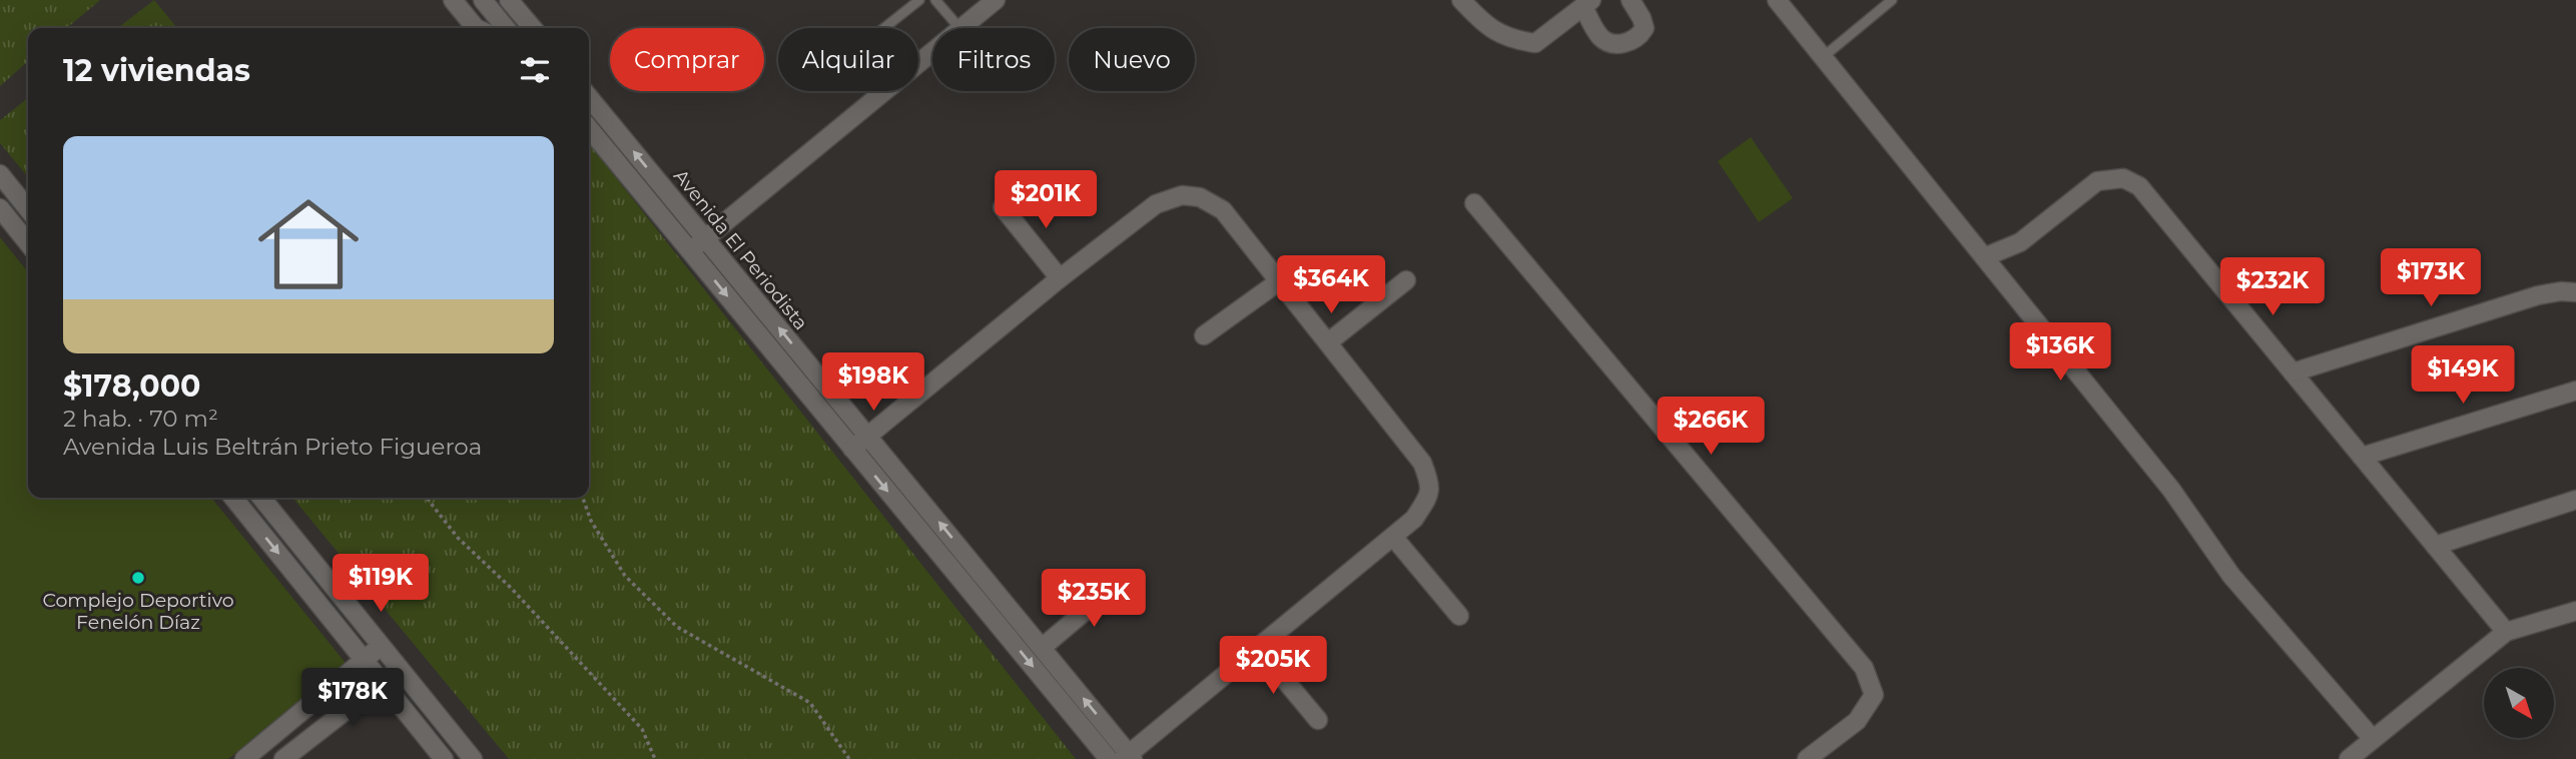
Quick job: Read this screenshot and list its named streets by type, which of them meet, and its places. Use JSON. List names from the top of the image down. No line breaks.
{"streets":{"street":["Avenida El Periodista"]},"places":["Complejo Deportivo Fenelón Díaz"],"north":"bottom right","page":{"chip":["Comprar","Alquilar","Filtros","Nuevo"],"heading":"12 viviendas","list":[{"name":"$178,000","note":"2 hab. · 70 m² · Avenida Luis Beltrán Prieto Figueroa"}],"price":["$201K","$173K","$364K","$232K","$136K","$149K","$198K","$266K","$119K","$235K","$205K","$178K"]}}
